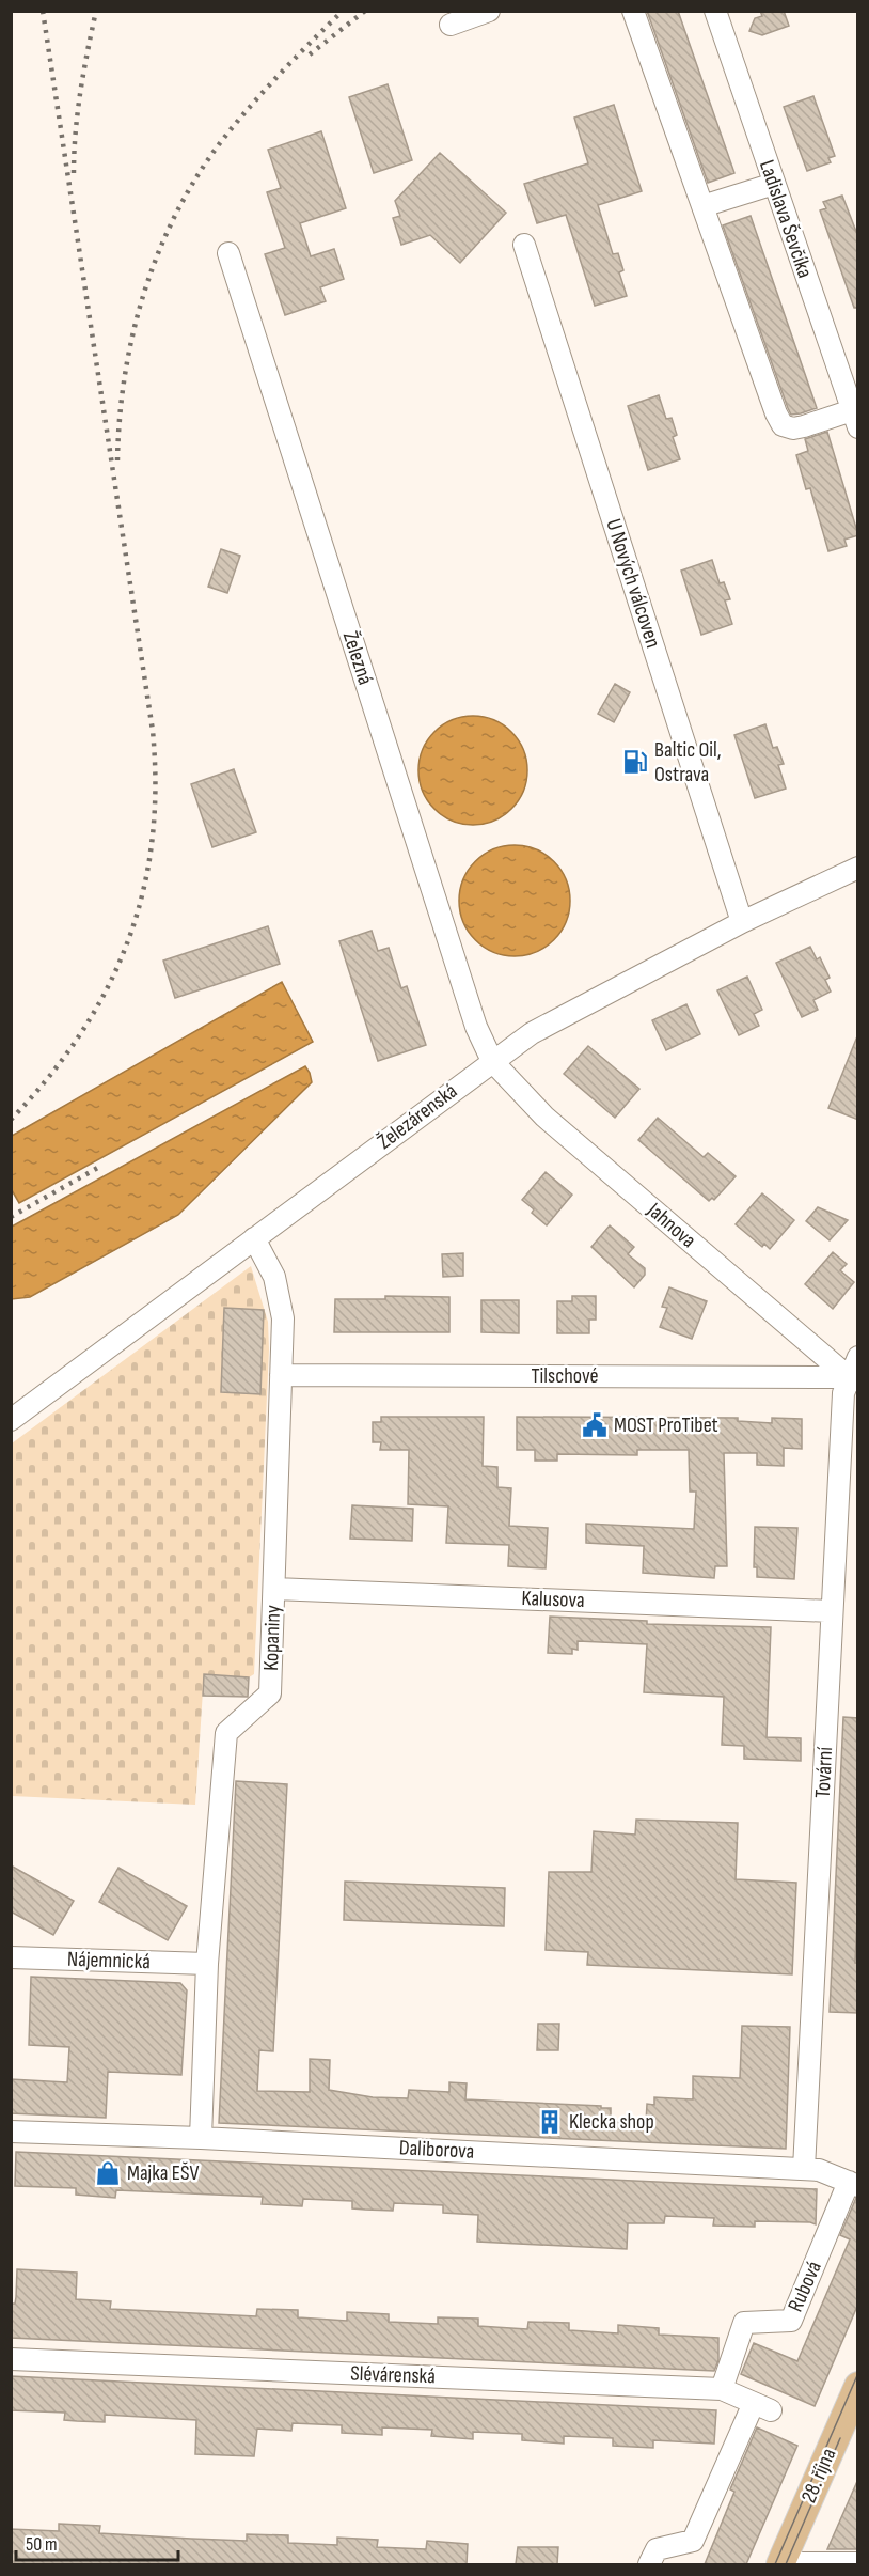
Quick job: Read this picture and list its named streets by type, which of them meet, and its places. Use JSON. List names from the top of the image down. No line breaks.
{"streets":{"main road":["28. října"],"street":["Ladislava Ševčíka","U Nových válcoven","Železná","Železárenská","Jahnova","Tilschové","Kalusova","Kopaniny","Tovární","Nájemnická","Daliborova","Rubová","Slévárenská"]},"crossings":[["U Nových válcoven","Železárenská"],["Železná","Železárenská"],["Železná","Jahnova"],["Železárenská","Jahnova"],["Železárenská","Kopaniny"],["Jahnova","Tilschové"],["Jahnova","Tovární"],["Tilschové","Kopaniny"],["Tilschové","Tovární"],["Kalusova","Kopaniny"],["Kalusova","Tovární"],["Kopaniny","Nájemnická"],["Kopaniny","Daliborova"],["Tovární","Daliborova"],["Daliborova","Rubová"],["Rubová","Slévárenská"]],"places":{"fuel station":["Baltic Oil, Ostrava"],"public building":["MOST ProTibet"],"building":["Klecka shop"],"shop":["Majka EŠV"]},"scale_bar":"50 m"}
